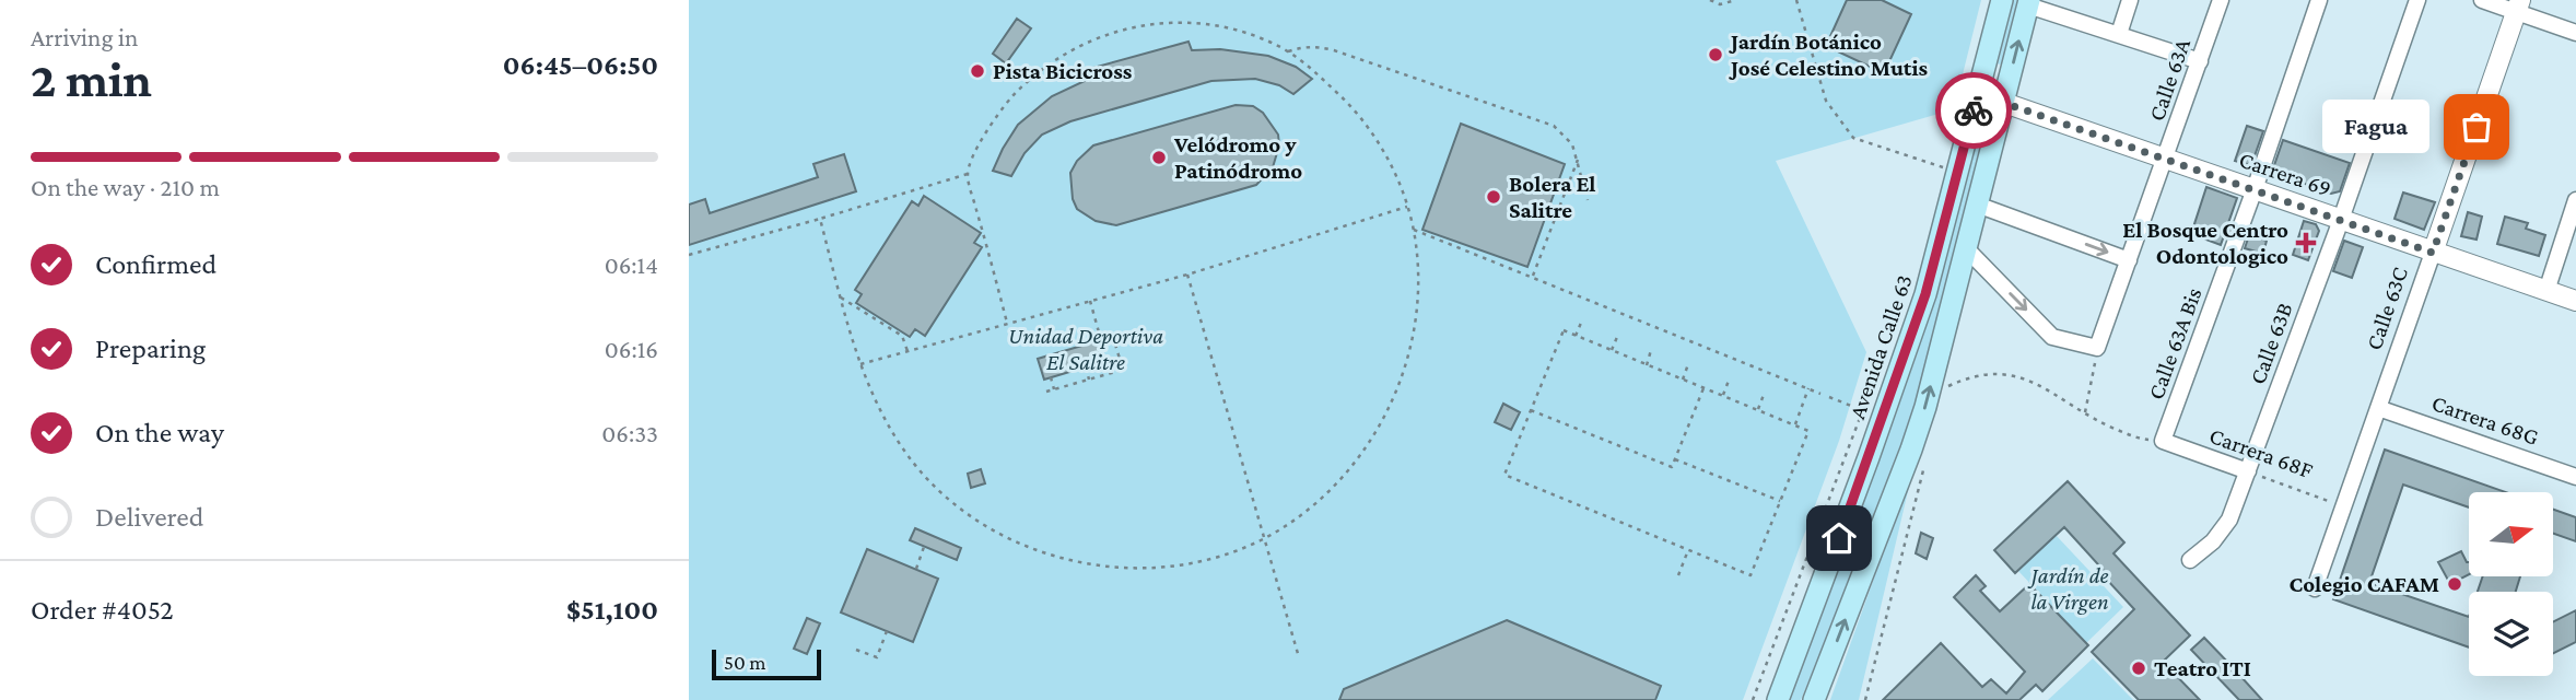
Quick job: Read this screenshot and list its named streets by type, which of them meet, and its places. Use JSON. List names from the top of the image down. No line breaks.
{"streets":{"main road":["Avenida Calle 63"],"street":["Calle 63A","Carrera 69","Calle 63C","Calle 63A Bis","Calle 63B","Carrera 68G","Carrera 68F"]},"crossings":[["Calle 63A","Carrera 69"],["Carrera 69","Calle 63C"],["Carrera 69","Calle 63A Bis"],["Carrera 69","Calle 63B"],["Carrera 69","Avenida Calle 63"],["Calle 63C","Carrera 68G"],["Calle 63C","Carrera 68F"],["Calle 63A Bis","Carrera 68F"],["Calle 63B","Carrera 68F"]],"parks":["Unidad Deportiva El Salitre","Jardín de la Virgen"],"places":{"other":["Jardín Botánico José Celestino Mutis","Pista Bicicross","Fagua","Velódromo y Patinódromo","Bolera El Salitre","Colegio CAFAM","Teatro ITI"],"health":["El Bosque Centro Odontologico"]},"scale_bar":"50 m","north":"right","page":{"heading":["2 min","Arriving in","06:45–06:50"],"panel":["Order #4052","$51,100"],"bubble":"Fagua","bar":"On the way · 210 m","list":[["Confirmed","06:14"],["Preparing","06:16"],["On the way","06:33"],"Delivered"],"scale":"50 m"}}
